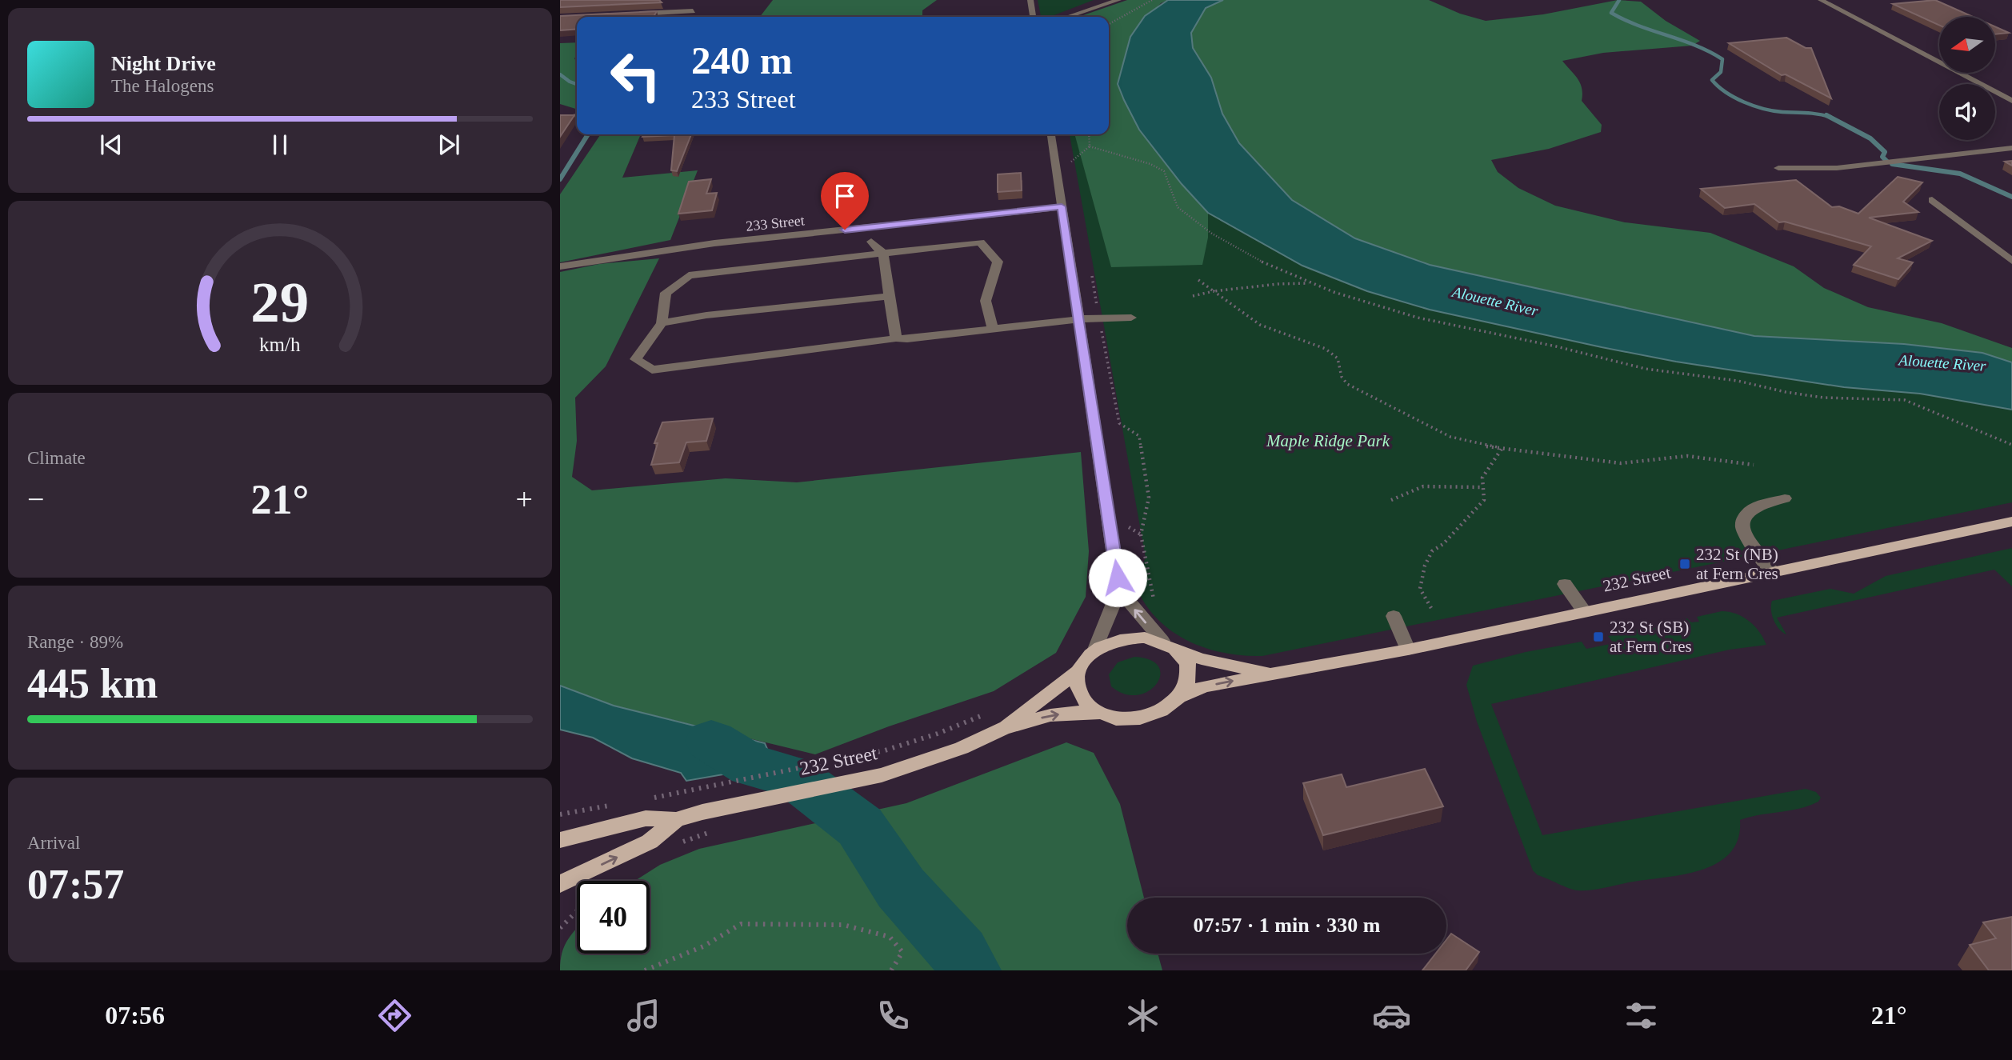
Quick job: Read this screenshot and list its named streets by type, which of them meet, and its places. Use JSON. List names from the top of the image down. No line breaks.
{"streets":{"main road":["232 Street"],"street":["233 Street"]},"water":["Alouette River"],"parks":["Maple Ridge Park"],"places":{"transit":["232 St (NB) at Fern Cres","232 St (SB) at Fern Cres"]},"north":"left","page":{"turn":["240 m","233 Street"],"song":["Night Drive","The Halogens"],"tile":["Climate",["Range · 89%","445 km"],["Arrival","07:57"]],"heat":["−","21°","+"],"limit":"40","trip":"07:57 · 1 min · 330 m","tabs":["07:56","21°"],"gauge":["29","km/h"]}}
